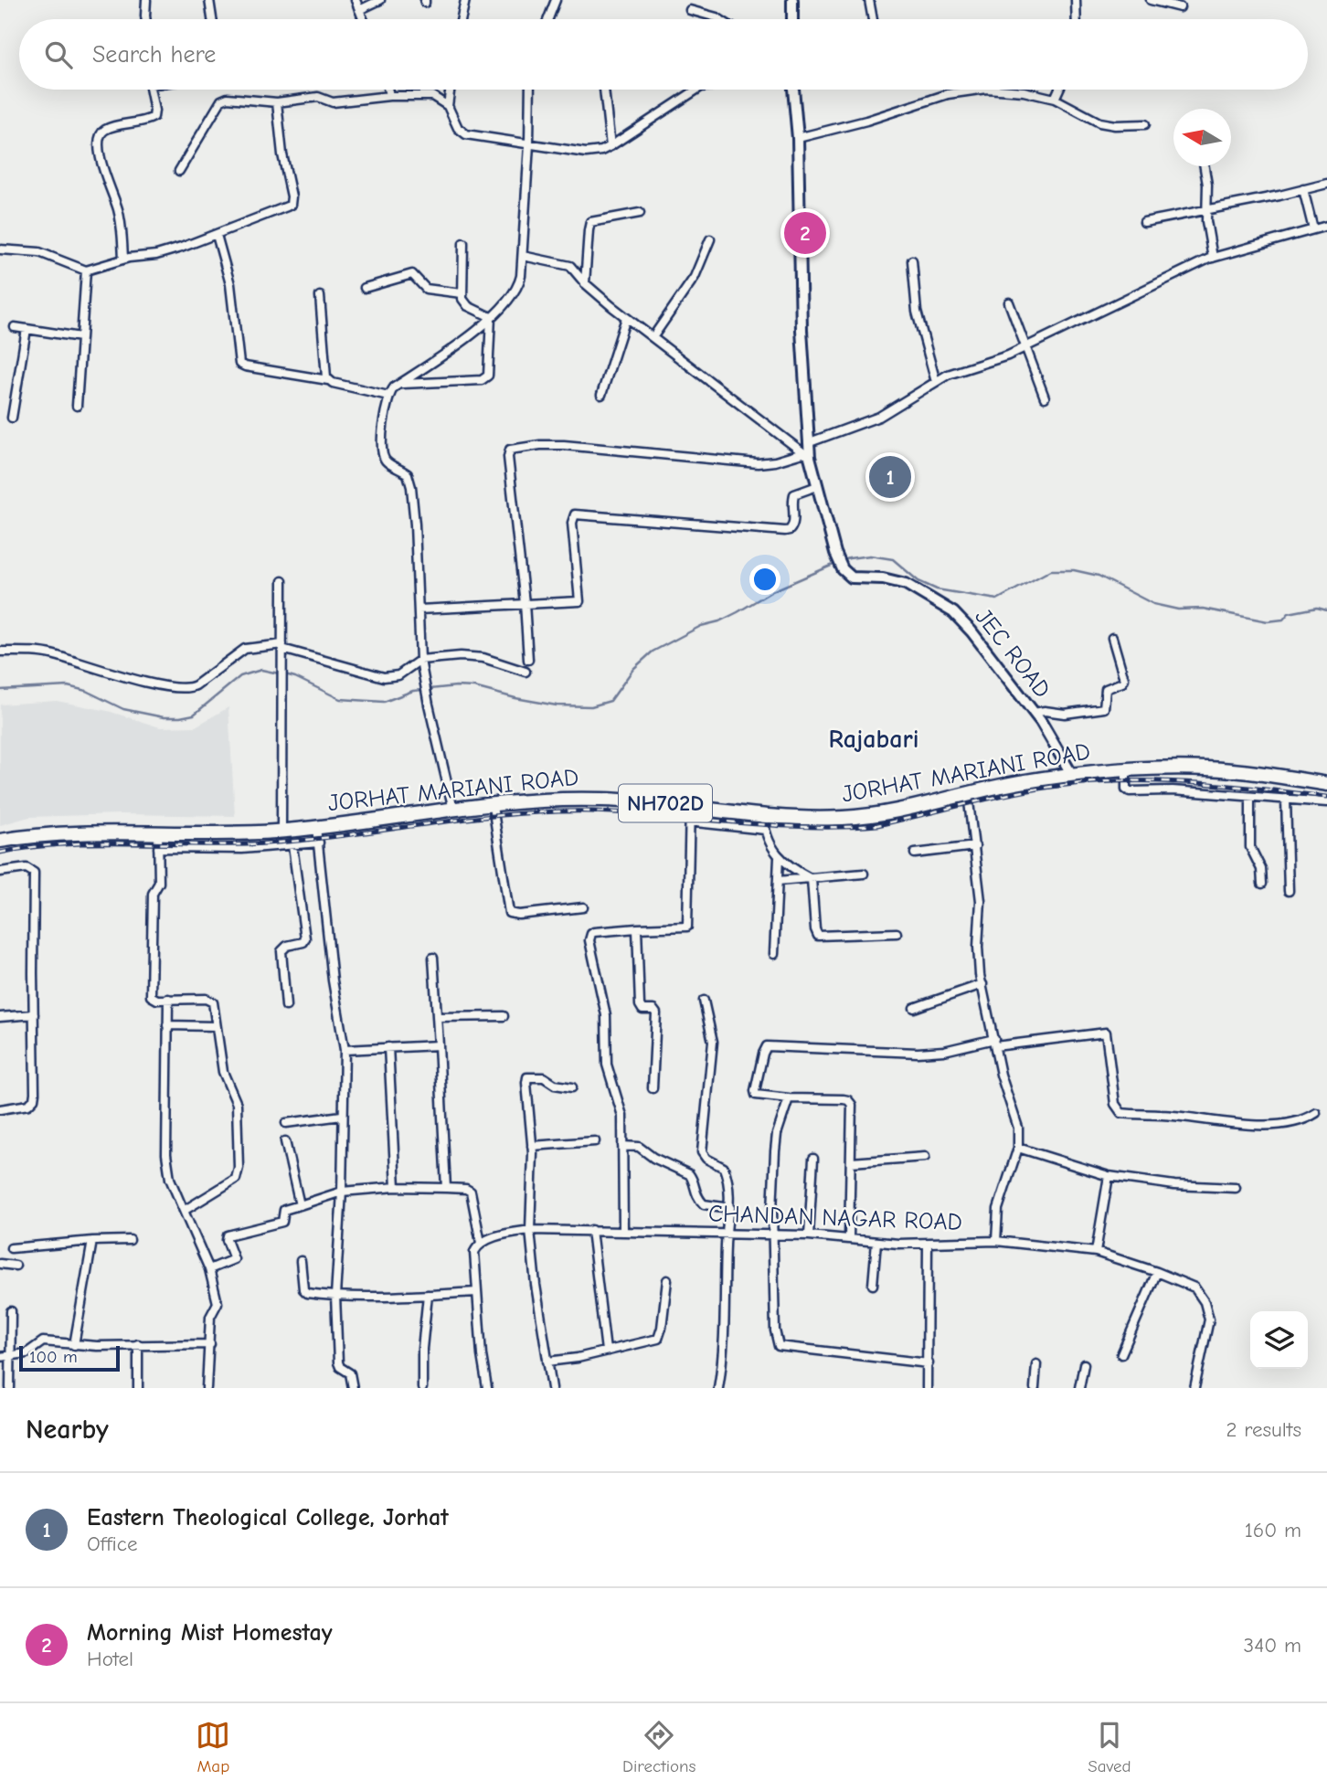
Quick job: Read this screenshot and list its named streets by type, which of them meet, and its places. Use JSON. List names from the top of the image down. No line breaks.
{"streets":{"highway":["JORHAT MARIANI ROAD","NH702D"],"street":["JEC ROAD","CHANDAN NAGAR ROAD"]},"crossings":[["JEC ROAD","JORHAT MARIANI ROAD"],["JORHAT MARIANI ROAD","CHANDAN NAGAR ROAD"]],"districts":["Rajabari"],"scale_bar":"100 m","north":"left","page":{"search":"Search here","pins":["2","1"],"scale":"100 m","heading":["Nearby","2 results"],"list":[{"mark":"1","name":"Eastern Theological College, Jorhat","note":"Office","value":"160 m"},{"mark":"2","name":"Morning Mist Homestay","note":"Hotel","value":"340 m"}],"nav":["Map","Directions","Saved"]}}
